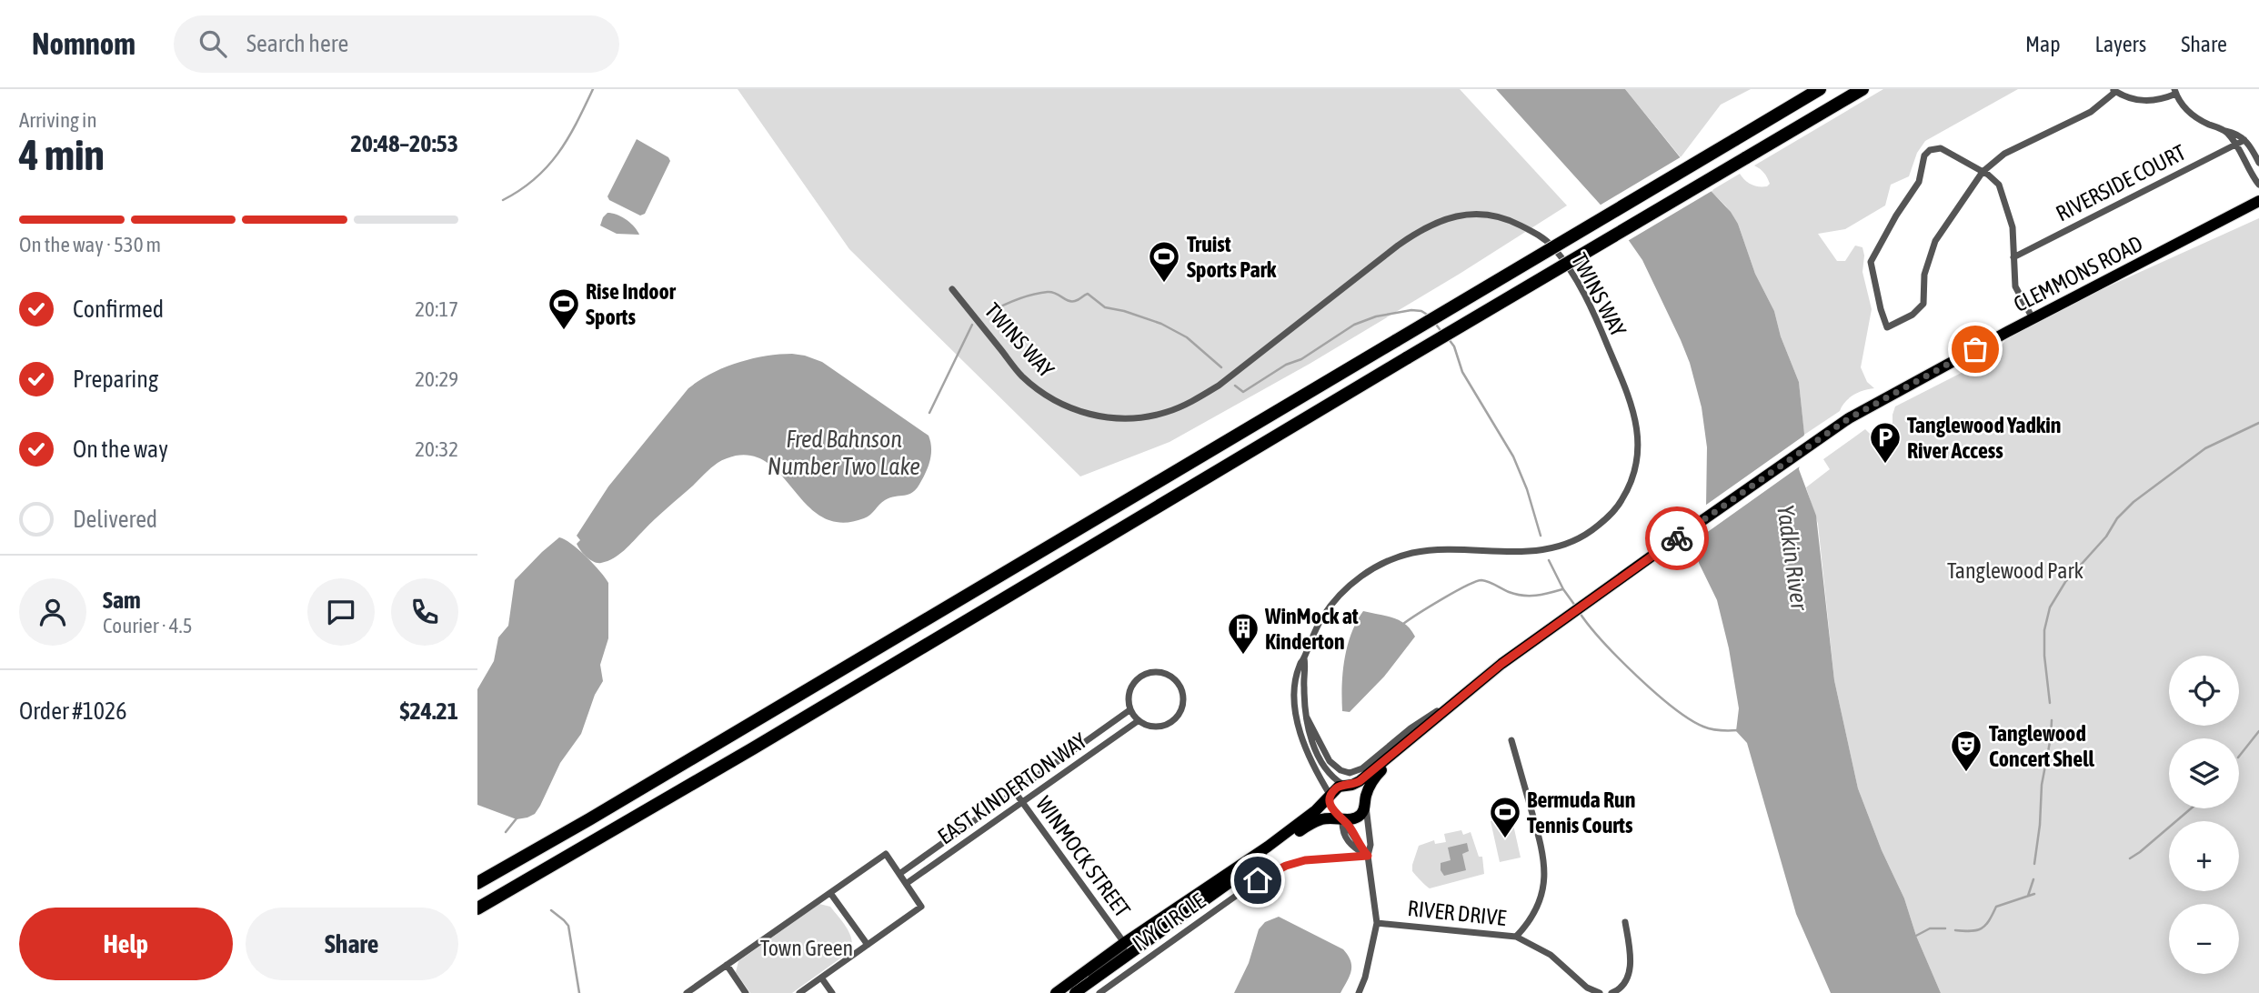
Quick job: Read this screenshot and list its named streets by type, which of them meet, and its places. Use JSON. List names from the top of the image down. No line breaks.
{"streets":{"main road":["CLEMMONS ROAD"],"street":["RIVERSIDE COURT","TWINS WAY","EAST KINDERTON WAY","WINMOCK STREET","RIVER DRIVE","IVY CIRCLE"]},"crossings":[["CLEMMONS ROAD","TWINS WAY"],["EAST KINDERTON WAY","WINMOCK STREET"]],"water":["Fred Bahnson Number Two Lake","Yadkin River"],"parks":["Tanglewood Park","Town Green"],"places":{"sports":["Truist Sports Park","Rise Indoor Sports","Bermuda Run Tennis Courts"],"parking":["Tanglewood Yadkin River Access"],"building":["WinMock at Kinderton"],"theatre":["Tanglewood Concert Shell"]},"page":{"header":"Nomnom","search":"Search here","nav":["Map","Layers","Share"],"heading":["4 min","Arriving in","20:48–20:53"],"panel":["Sam","Courier · 4.5","Order #1026","$24.21"],"bar":"On the way · 530 m","list":[["Confirmed","20:17"],["Preparing","20:29"],["On the way","20:32"],"Delivered"],"map_buttons":["+","−"],"buttons":["Help","Share"]}}
